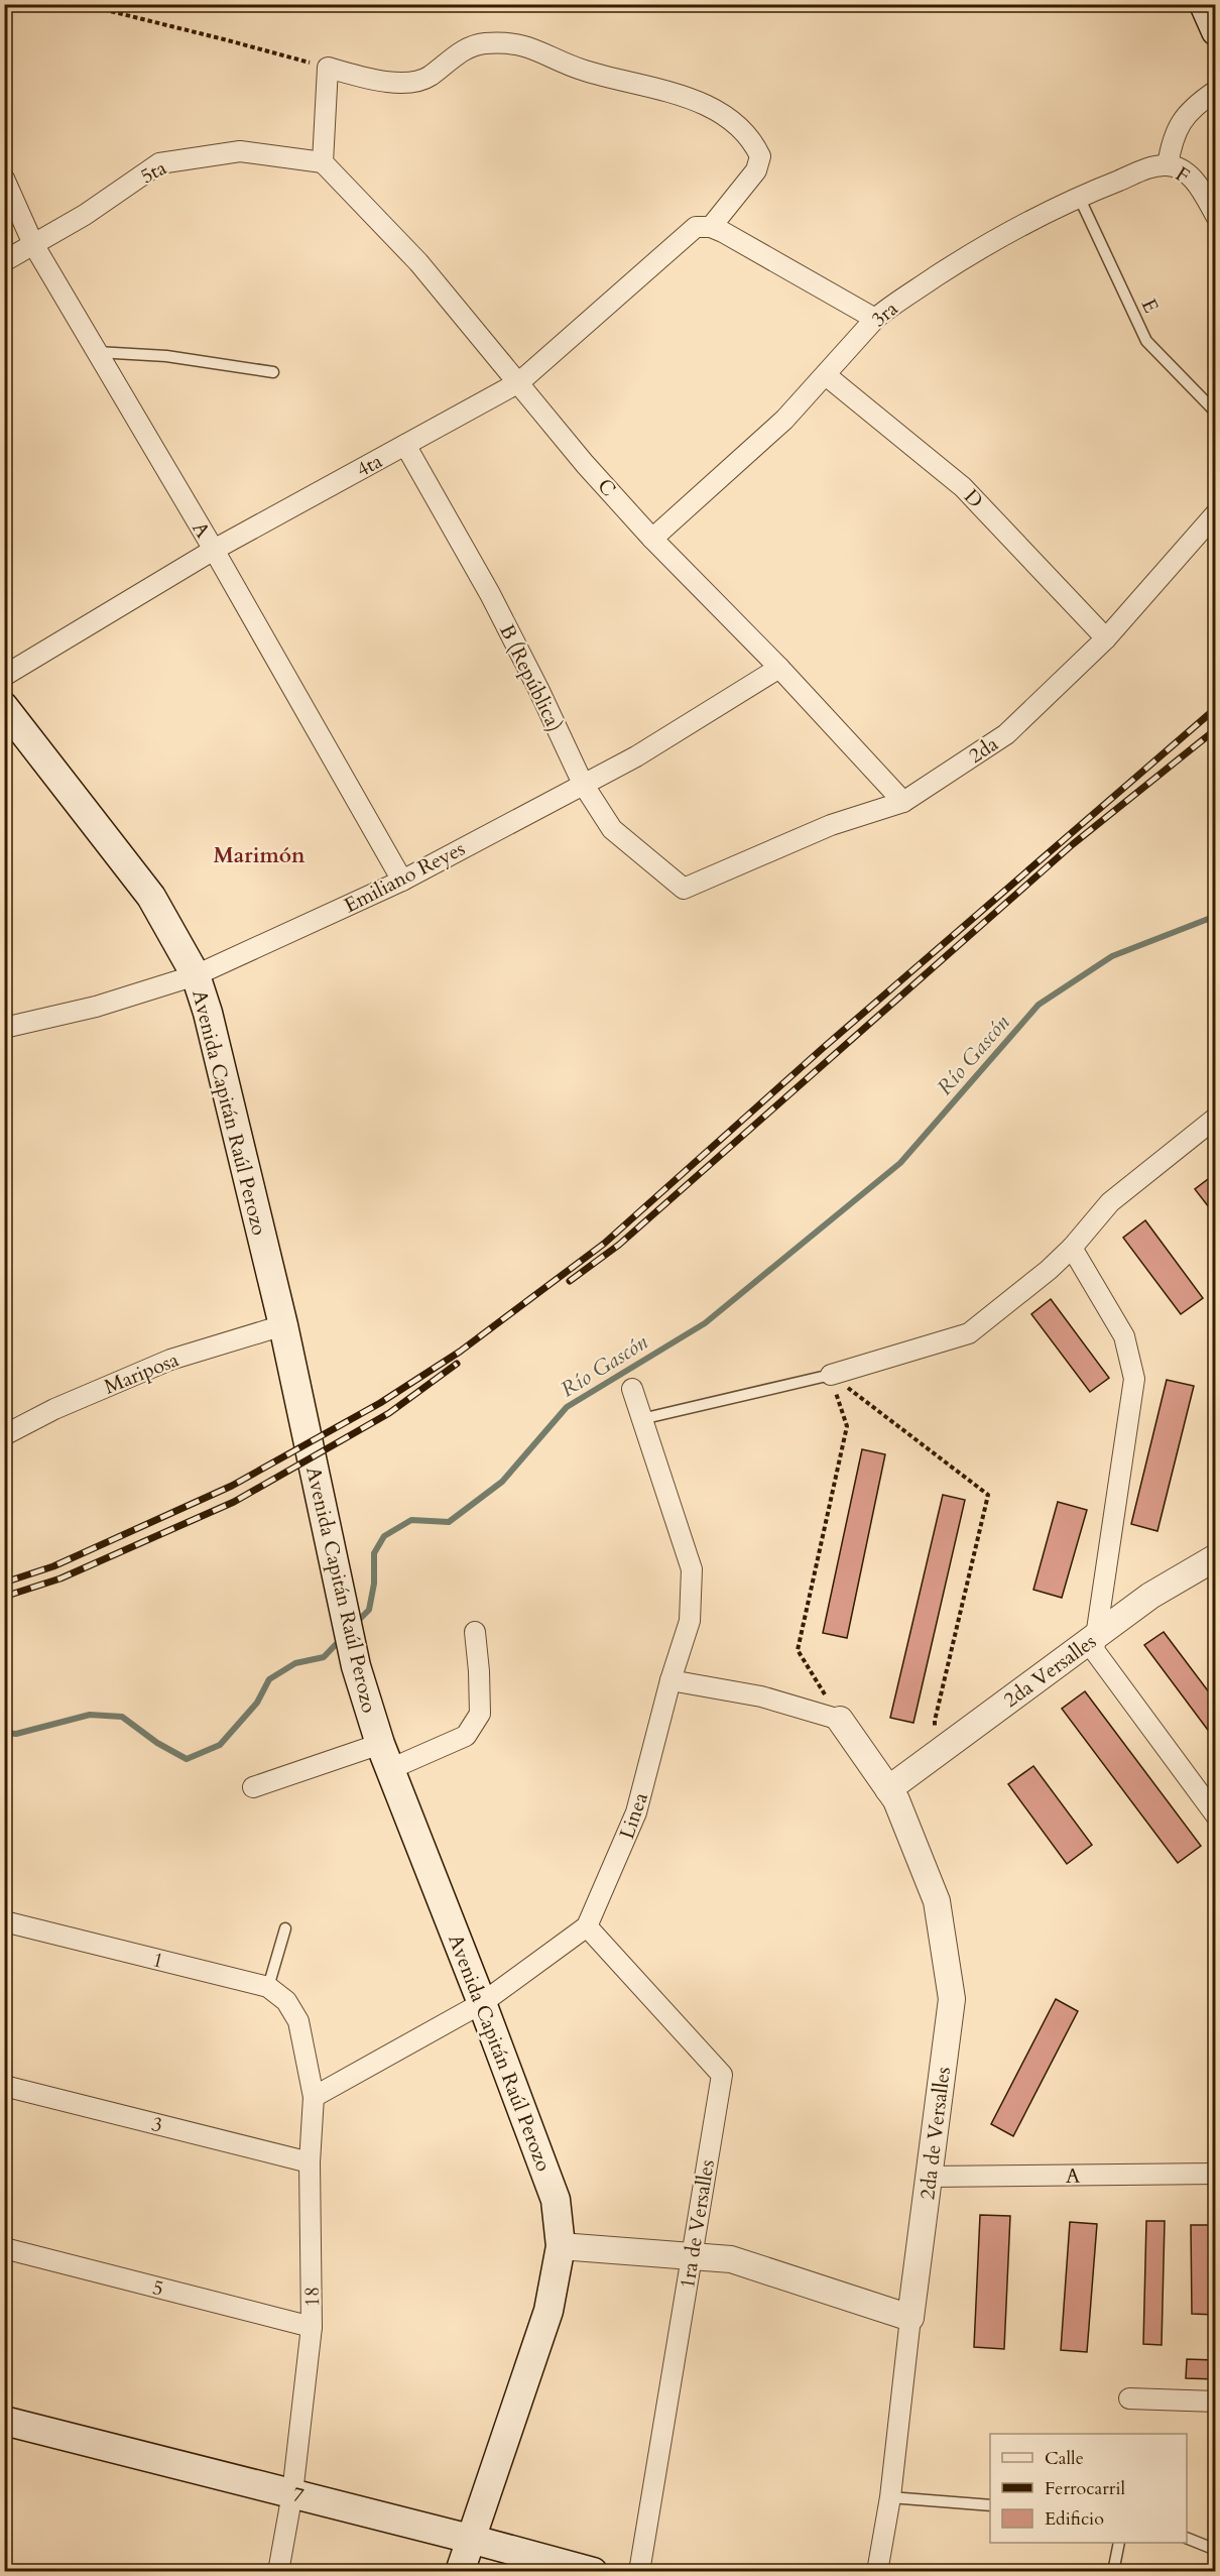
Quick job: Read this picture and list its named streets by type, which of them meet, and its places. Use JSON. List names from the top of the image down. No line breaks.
{"streets":{"main road":["Avenida Capitán Raúl Perozo","7"],"street":["5ta","F","3ra","4ta","C","D","A","B (República)","2da","Emiliano Reyes","Mariposa","2da Versalles","Linea","1","3","2da de Versalles","1ra de Versalles","5","18"],"lane":["E"]},"crossings":[["5ta","C"],["5ta","A"],["F","3ra"],["E","3ra"],["3ra","C"],["3ra","D"],["4ta","C"],["4ta","A"],["4ta","B (República)"],["C","2da"],["C","Emiliano Reyes"],["D","2da"],["A","Emiliano Reyes"],["A","2da de Versalles"],["B (República)","2da"],["B (República)","Emiliano Reyes"],["Emiliano Reyes","Avenida Capitán Raúl Perozo"],["Avenida Capitán Raúl Perozo","Mariposa"],["Avenida Capitán Raúl Perozo","7"],["2da Versalles","2da de Versalles"],["Linea","1ra de Versalles"],["1","18"],["3","18"],["5","18"],["18","7"]],"districts":["Marimón"],"water":["Río Gascón"],"legend":["Calle","Ferrocarril","Edificio"]}
